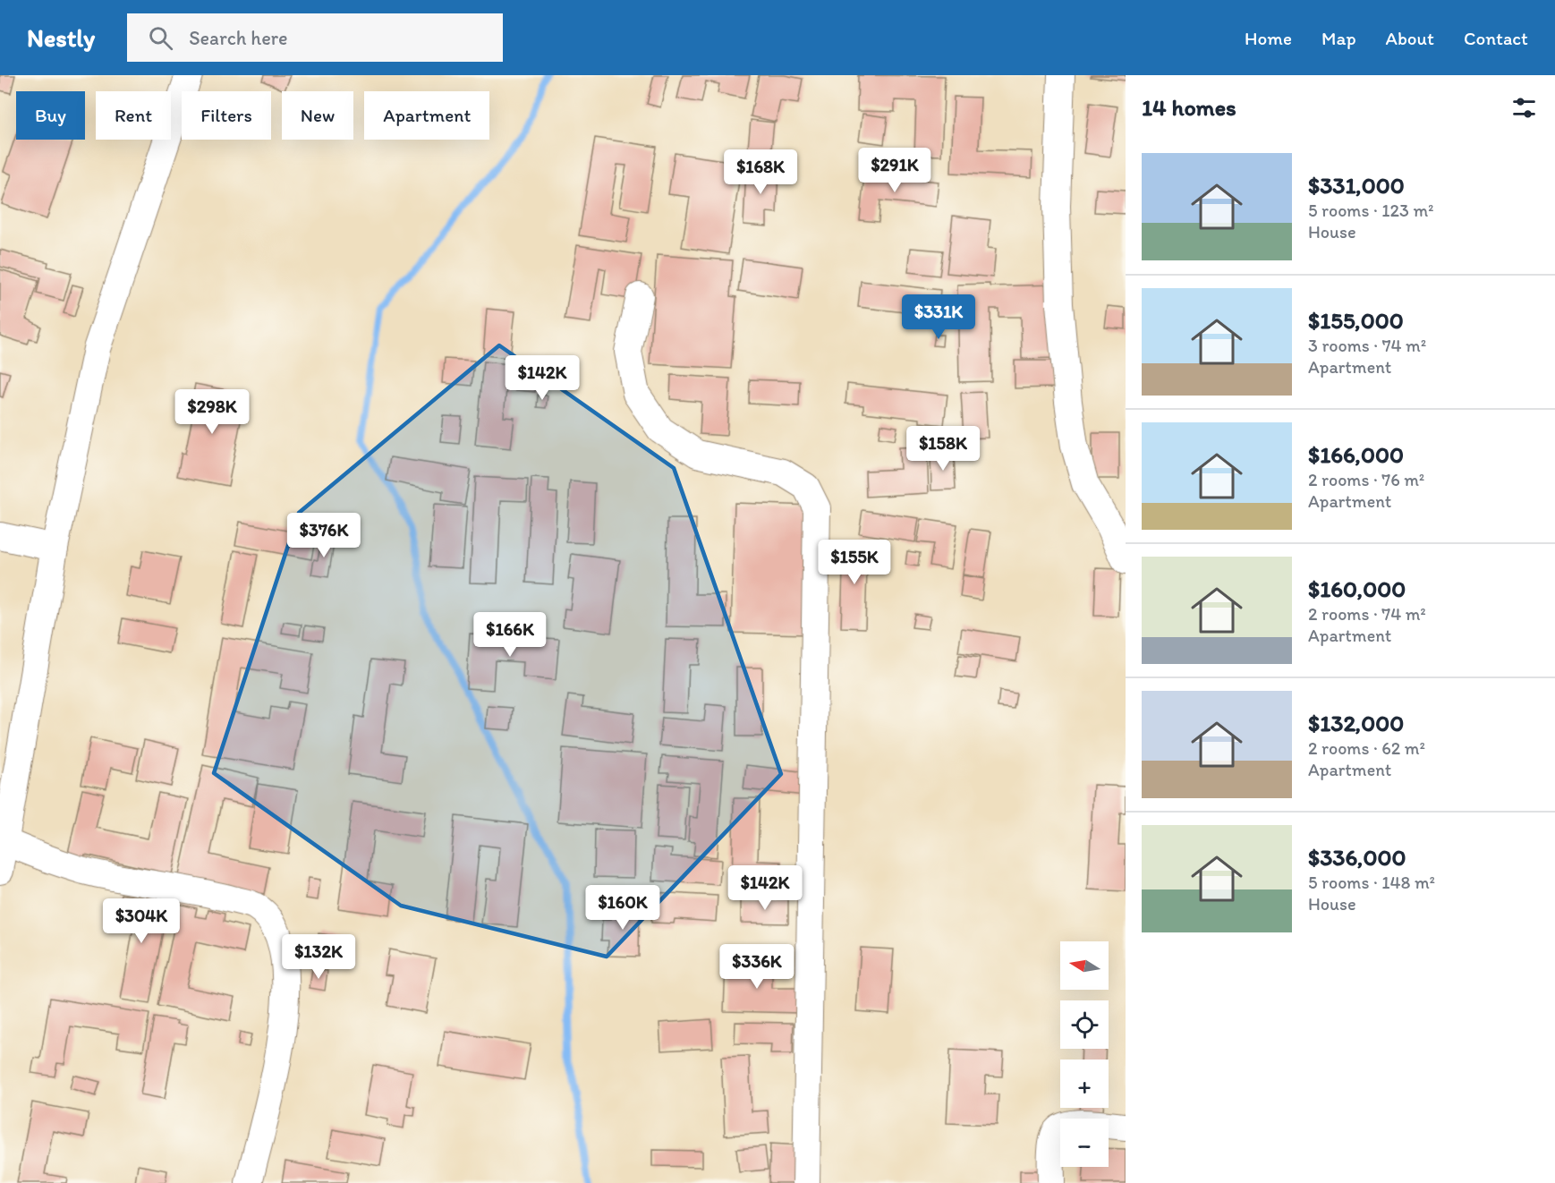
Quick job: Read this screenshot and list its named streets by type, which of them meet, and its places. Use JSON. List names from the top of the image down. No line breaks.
{"north":"left","page":{"header":"Nestly","search":"Search here","nav":["Home","Map","About","Contact"],"heading":"14 homes","chip":["Buy","Rent","Filters","New","Apartment"],"list":[{"name":"$331,000","note":"5 rooms · 123 m² · House"},{"name":"$155,000","note":"3 rooms · 74 m² · Apartment"},{"name":"$166,000","note":"2 rooms · 76 m² · Apartment"},{"name":"$160,000","note":"2 rooms · 74 m² · Apartment"},{"name":"$132,000","note":"2 rooms · 62 m² · Apartment"},{"name":"$336,000","note":"5 rooms · 148 m² · House"}],"price":["$291K","$168K","$331K","$142K","$298K","$158K","$376K","$155K","$166K","$142K","$160K","$304K","$132K","$336K"],"map_buttons":["+","−"]}}
